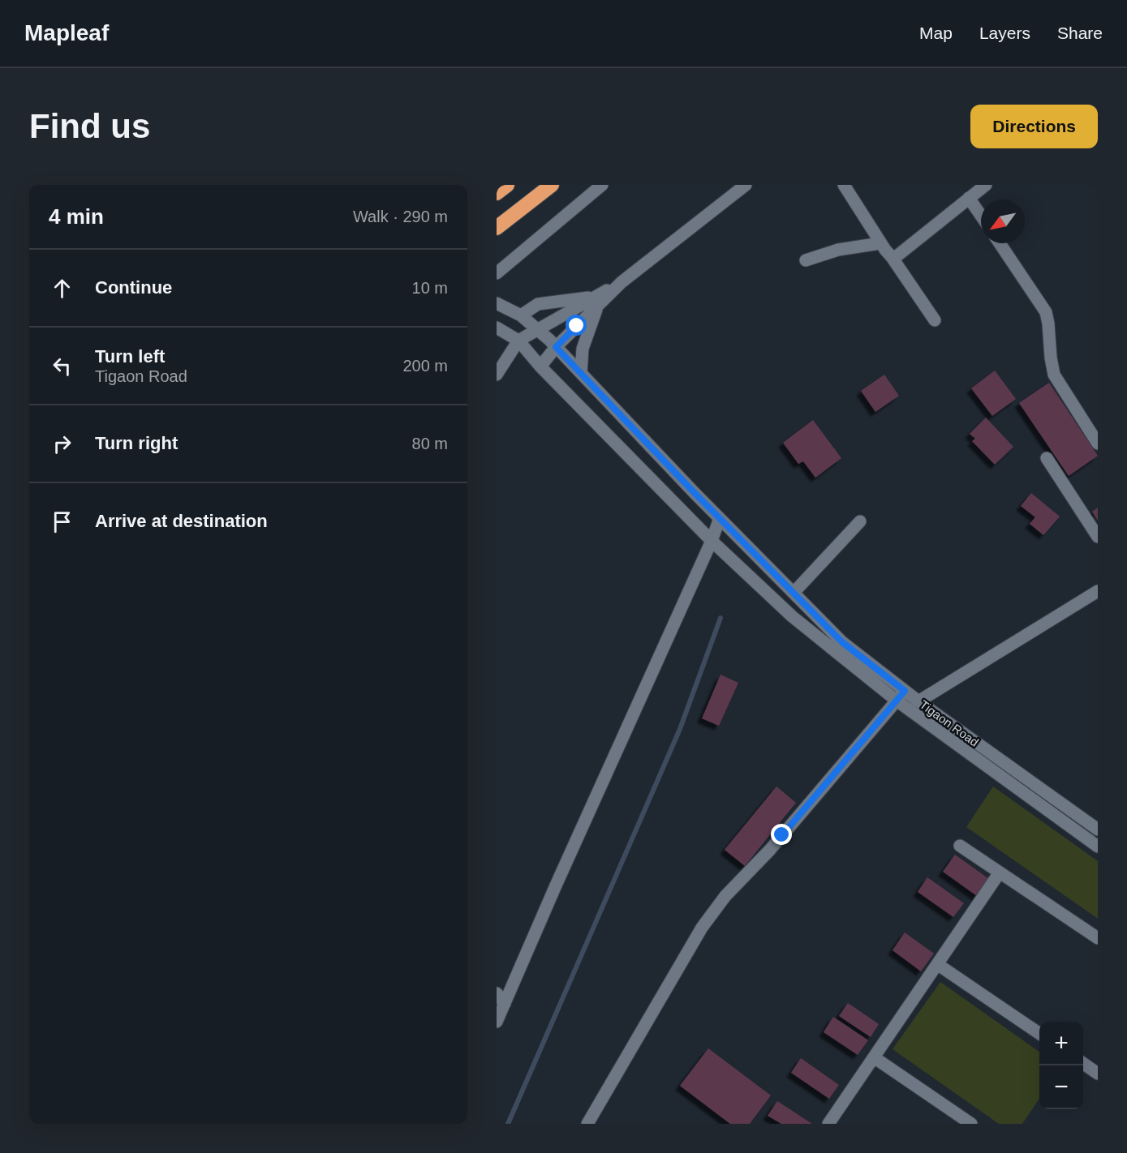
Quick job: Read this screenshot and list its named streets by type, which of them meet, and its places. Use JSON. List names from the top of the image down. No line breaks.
{"streets":{"street":["Tigaon Road"]},"north":"bottom left","page":{"header":"Mapleaf","nav":["Map","Layers","Share"],"buttons":"Directions","title":"Find us","heading":["4 min","Walk · 290 m"],"list":[["Continue","10 m"],["Turn left","Tigaon Road","200 m"],["Turn right","80 m"],"Arrive at destination"],"map_buttons":["+","−"]}}
